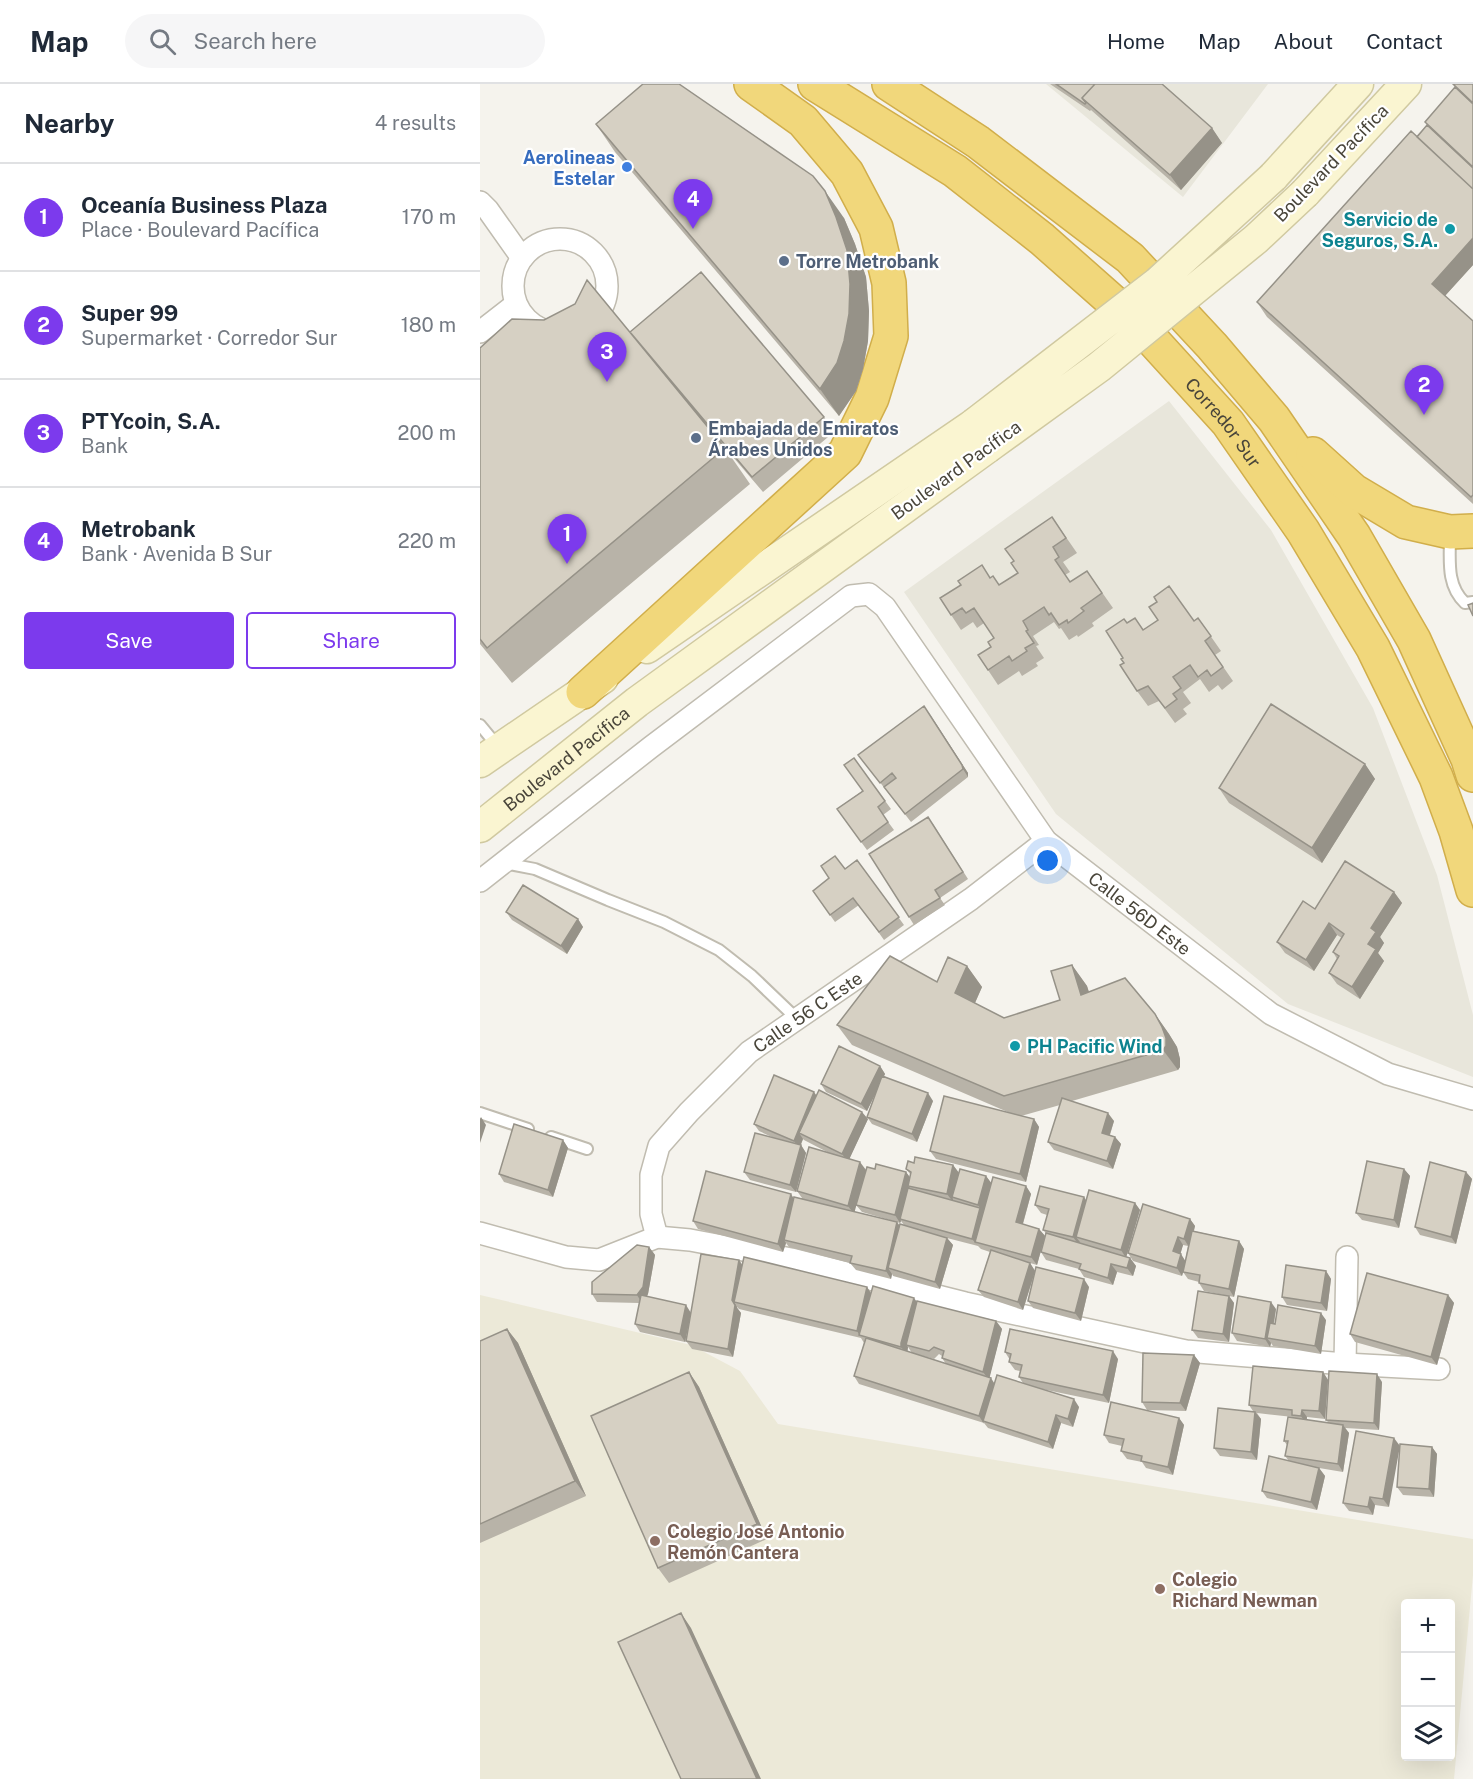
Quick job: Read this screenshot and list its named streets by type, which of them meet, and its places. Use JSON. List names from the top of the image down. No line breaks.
{"streets":{"highway":["Corredor Sur"],"street":["Boulevard Pacífica","Calle 56D Este","Calle 56 C Este"]},"crossings":[["Calle 56D Este","Calle 56 C Este"]],"places":["Aerolineas Estelar","Servicio de Seguros, S.A.","Torre Metrobank","Embajada de Emiratos Árabes Unidos","PH Pacific Wind","Colegio José Antonio Remón Cantera","Colegio Richard Newman"],"page":{"header":"Map","search":"Search here","nav":["Home","Map","About","Contact"],"heading":["Nearby","4 results"],"list":[{"mark":"1","name":"Oceanía Business Plaza","note":"Place · Boulevard Pacífica","value":"170 m"},{"mark":"2","name":"Super 99","note":"Supermarket · Corredor Sur","value":"180 m"},{"mark":"3","name":"PTYcoin, S.A.","note":"Bank","value":"200 m"},{"mark":"4","name":"Metrobank","note":"Bank · Avenida B Sur","value":"220 m"}],"pins":["4","3","2","1"],"buttons":["Save","Share"],"map_buttons":["+","−"]}}
